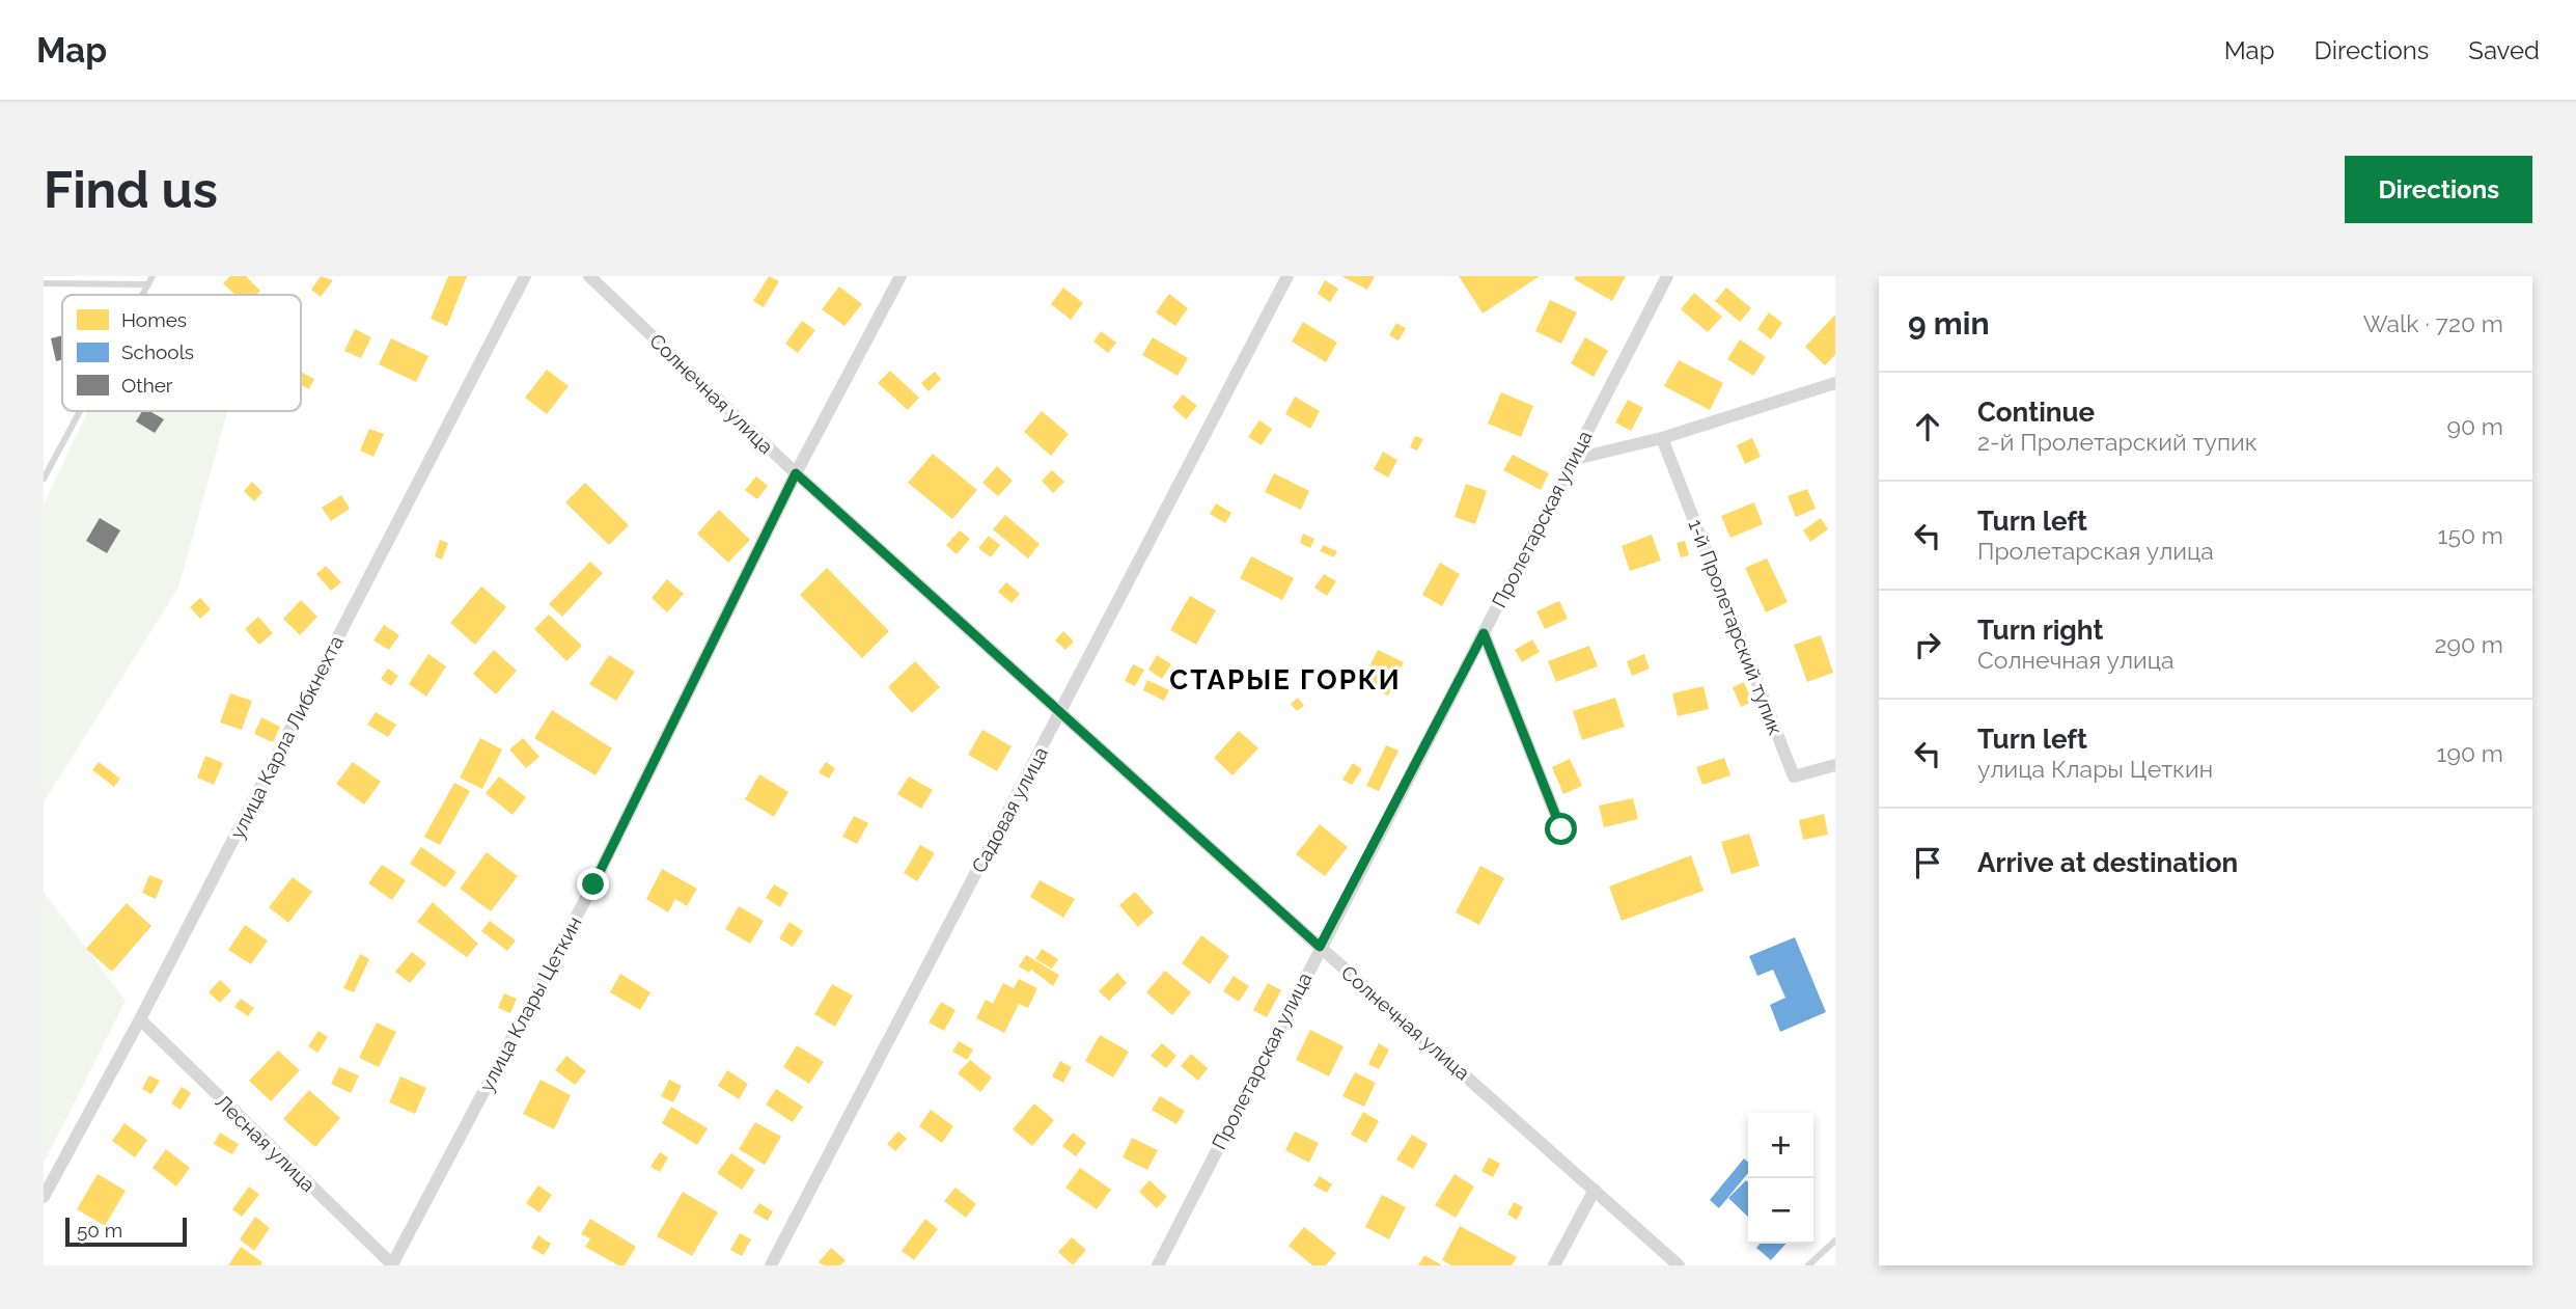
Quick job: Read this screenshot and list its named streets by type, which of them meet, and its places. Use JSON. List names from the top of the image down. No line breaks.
{"streets":{"street":["Солнечная улица","Пролетарская улица","1-й Пролетарский тупик","улица Карла Либкнехта","Садовая улица","улица Клары Цеткин","Лесная улица"]},"crossings":[["Солнечная улица","Пролетарская улица"],["Солнечная улица","Садовая улица"],["Солнечная улица","улица Клары Цеткин"],["улица Карла Либкнехта","Лесная улица"],["улица Клары Цеткин","Лесная улица"]],"districts":["СТАРЫЕ ГОРКИ"],"legend":["Homes","Schools","Other"],"scale_bar":"50 m","page":{"header":"Map","nav":["Map","Directions","Saved"],"buttons":"Directions","title":"Find us","heading":["9 min","Walk · 720 m"],"list":[["Continue","2-й Пролетарский тупик","90 m"],["Turn left","Пролетарская улица","150 m"],["Turn right","Солнечная улица","290 m"],["Turn left","улица Клары Цеткин","190 m"],"Arrive at destination"],"map_buttons":["+","−"],"scale":"50 m"}}
